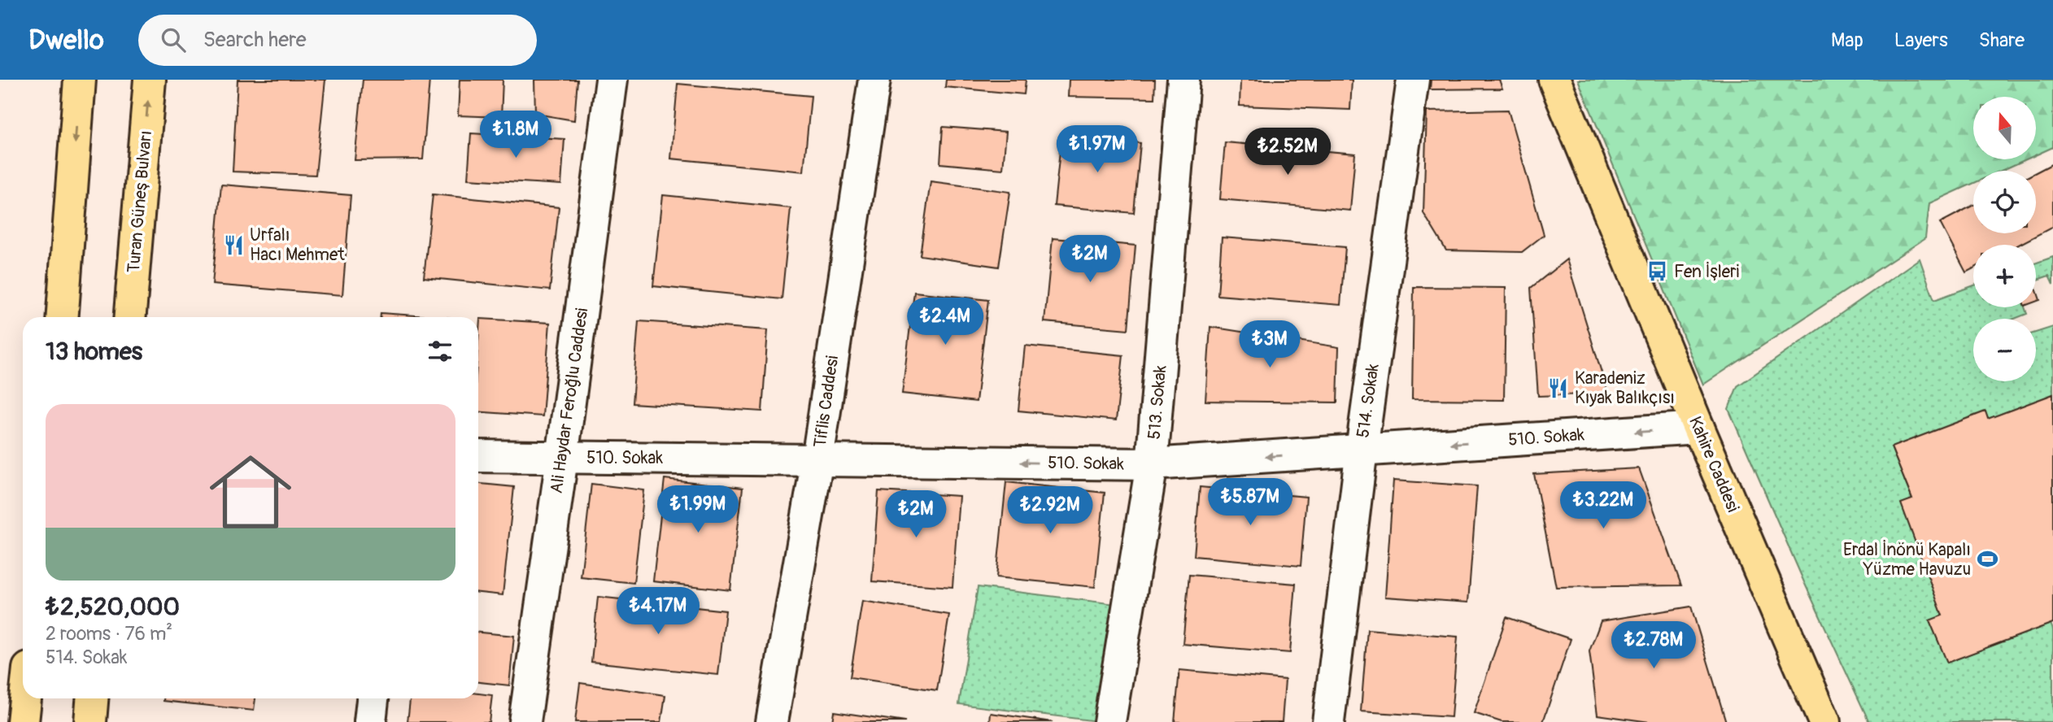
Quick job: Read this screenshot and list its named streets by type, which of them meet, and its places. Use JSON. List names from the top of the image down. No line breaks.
{"streets":{"main road":["Turan Güneş Bulvarı","Kahire Caddesi"],"street":["Ali Haydar Feroğlu Caddesi","514. Sokak","Tiflis Caddesi","513. Sokak","510. Sokak"]},"crossings":[["Ali Haydar Feroğlu Caddesi","510. Sokak"],["514. Sokak","510. Sokak"],["Tiflis Caddesi","510. Sokak"],["513. Sokak","510. Sokak"],["510. Sokak","Kahire Caddesi"]],"one_way":["510. Sokak"],"places":{"restaurant":["Urfalı Hacı Mehmet","Karadeniz Kıyak Balıkçısı"],"bus stop":["Fen İşleri"],"sports":["Erdal İnönü Kapalı Yüzme Havuzu"]},"north":"top","page":{"header":"Dwello","search":"Search here","nav":["Map","Layers","Share"],"map_buttons":["+","−"],"price":["₺1.8M","₺1.97M","₺2.52M","₺2M","₺2.4M","₺3M","₺5.87M","₺3.22M","₺1.99M","₺2.92M","₺2M","₺4.17M","₺2.78M"],"heading":"13 homes","list":[{"name":"₺2,520,000","note":"2 rooms · 76 m² · 514. Sokak"}]}}
